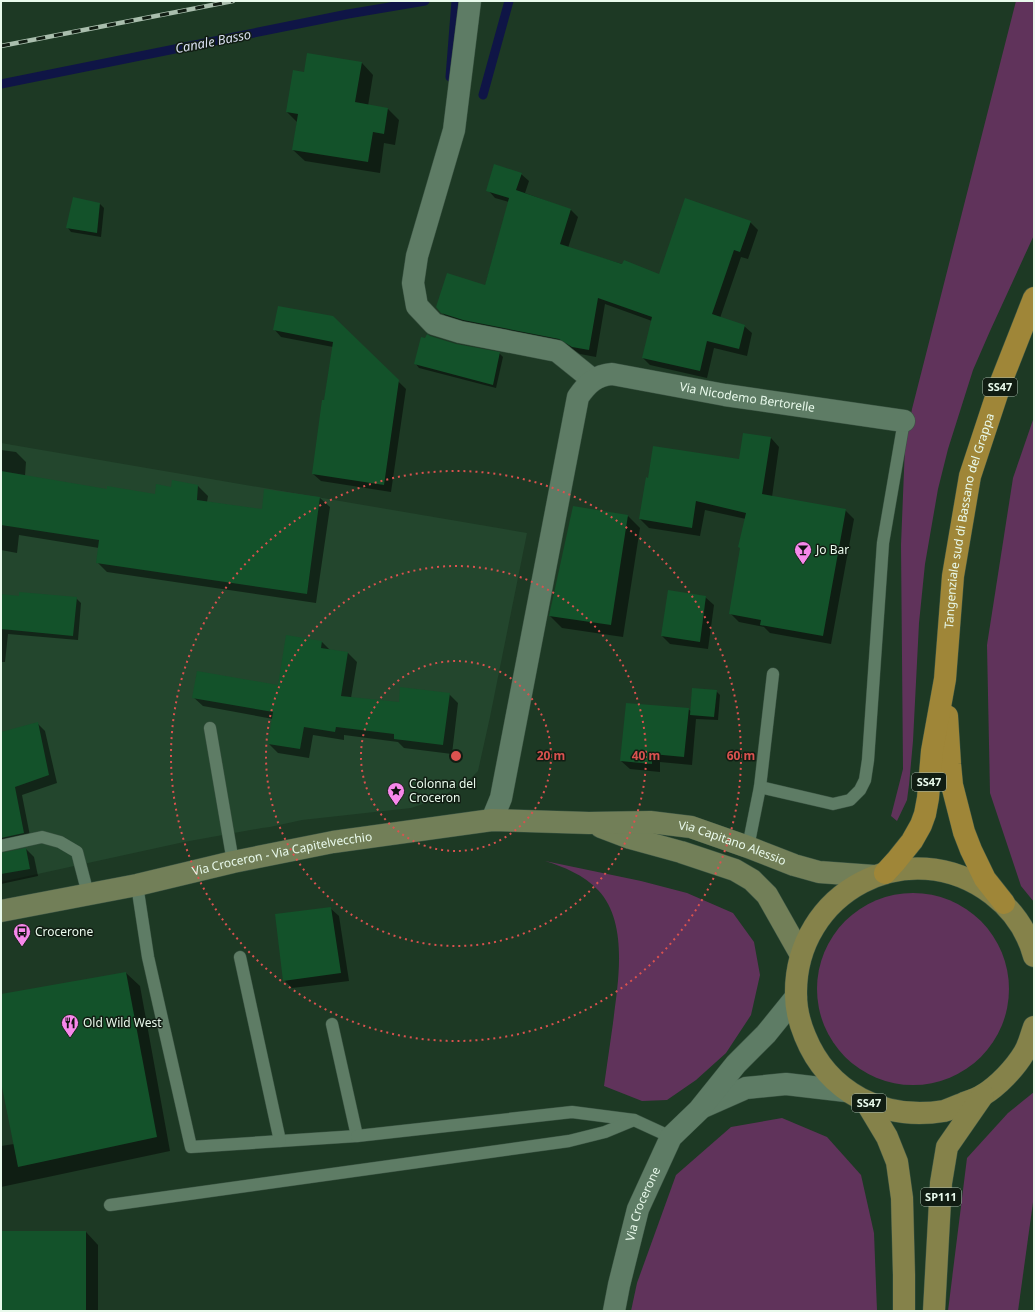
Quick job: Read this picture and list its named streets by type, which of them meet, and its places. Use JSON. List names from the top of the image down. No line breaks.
{"streets":{"highway":["SS47","Tangenziale sud di Bassano del Grappa"],"main road":["Via Capitano Alessio","Via Croceron - Via Capitelvecchio","SP111"],"street":["Via Nicodemo Bertorelle","Via Crocerone"]},"crossings":[["Tangenziale sud di Bassano del Grappa","Via Capitano Alessio"],["Tangenziale sud di Bassano del Grappa","Via Crocerone"],["Via Capitano Alessio","Via Croceron - Via Capitelvecchio"]],"water":["Canale Basso"],"places":{"bar":["Jo Bar"],"place":["Colonna del Croceron"],"bus stop":["Crocerone"],"restaurant":["Old Wild West"]},"rings":["20 m","40 m","60 m"]}
